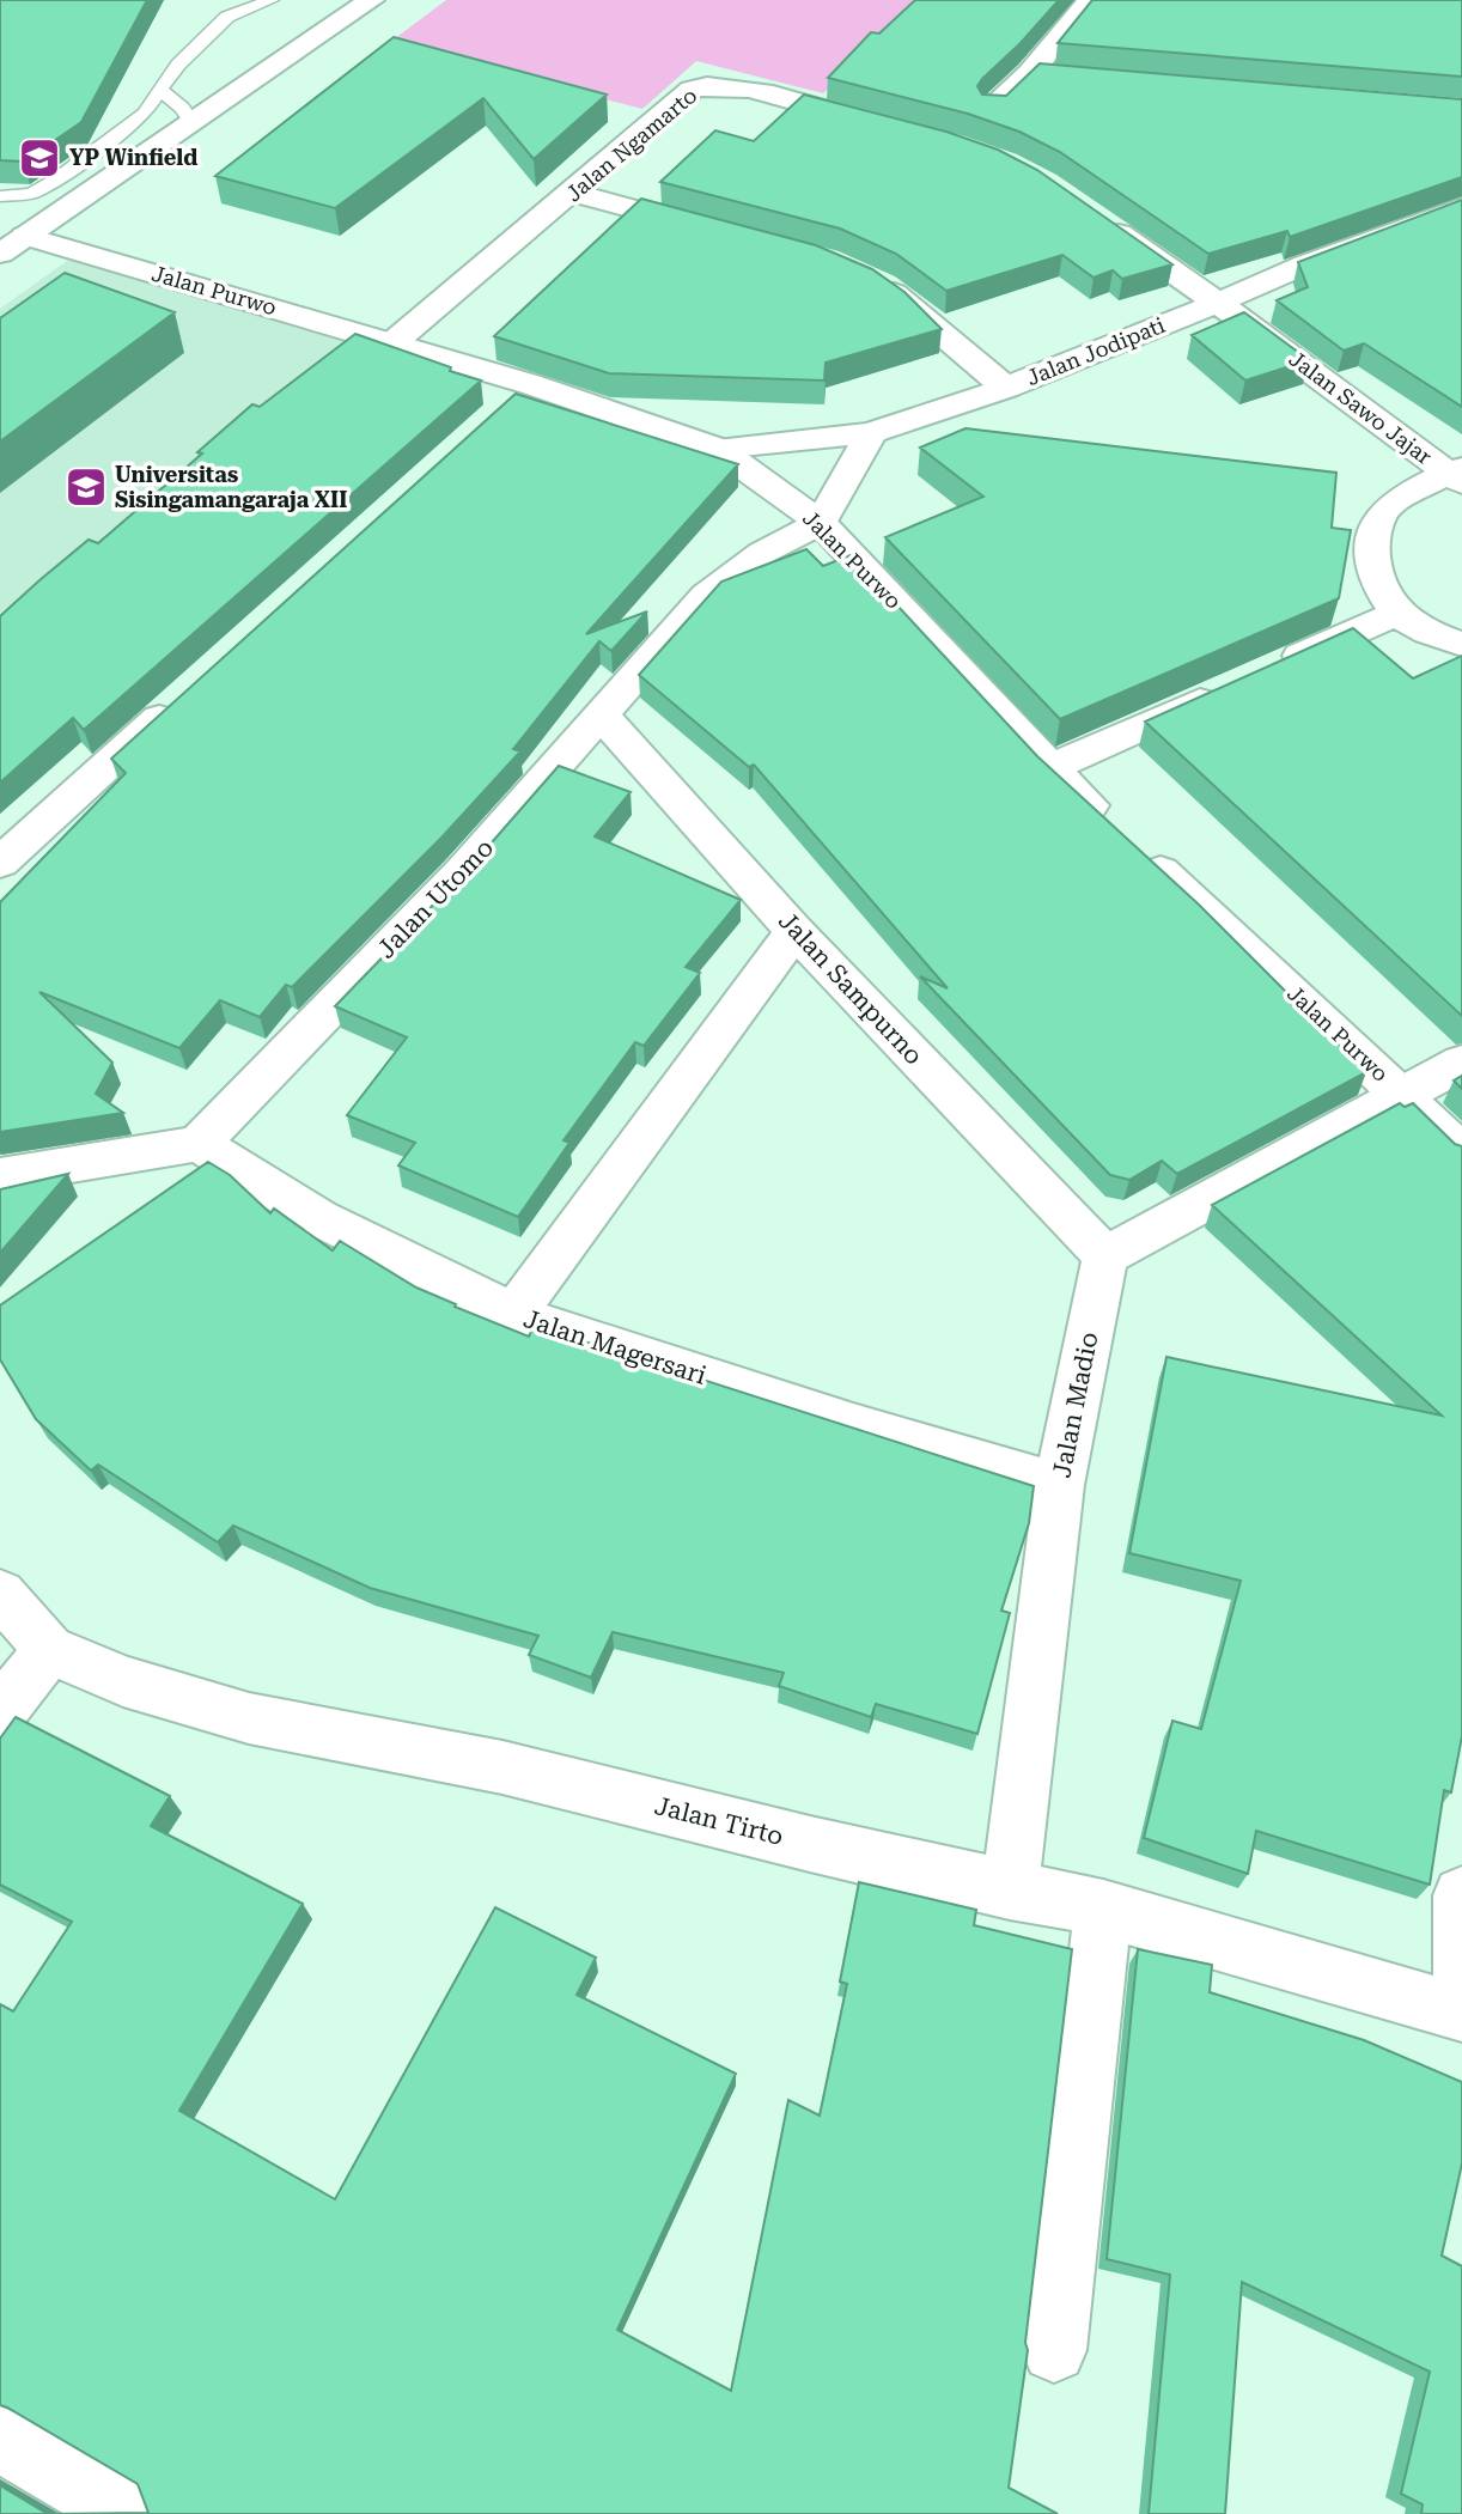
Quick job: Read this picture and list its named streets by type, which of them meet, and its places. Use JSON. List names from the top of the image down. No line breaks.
{"streets":{"street":["Jalan Ngamarto","Jalan Purwo","Jalan Jodipati","Jalan Sawo Jajar","Jalan Utomo","Jalan Sampurno","Jalan Magersari","Jalan Madio","Jalan Tirto"]},"crossings":[["Jalan Ngamarto","Jalan Purwo"],["Jalan Purwo","Jalan Jodipati"],["Jalan Purwo","Jalan Utomo"],["Jalan Jodipati","Jalan Sawo Jajar"],["Jalan Utomo","Jalan Sampurno"],["Jalan Utomo","Jalan Magersari"],["Jalan Sampurno","Jalan Madio"],["Jalan Magersari","Jalan Madio"],["Jalan Madio","Jalan Tirto"]],"places":{"school or university":["YP Winfield","Universitas Sisingamangaraja XII"]}}
